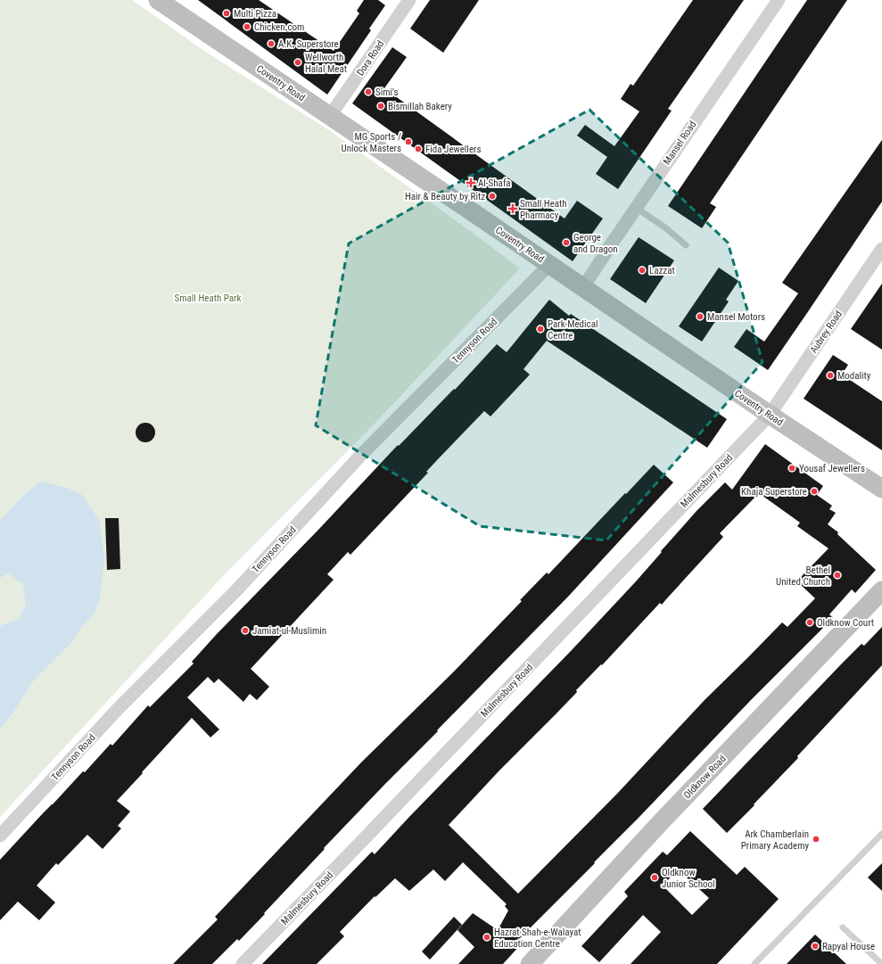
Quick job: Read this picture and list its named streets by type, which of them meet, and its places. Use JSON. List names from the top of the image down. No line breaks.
{"streets":{"street":["Dora Road","Coventry Road","Mansel Road","Aubrey Road","Tennyson Road","Malmesbury Road","Oldknow Road"]},"crossings":[["Dora Road","Coventry Road"],["Coventry Road","Mansel Road"],["Coventry Road","Aubrey Road"],["Coventry Road","Tennyson Road"],["Coventry Road","Malmesbury Road"],["Aubrey Road","Malmesbury Road"]],"parks":["Small Heath Park"],"places":{"other":["Multi Pizza","Chicken.com","A.K. Superstore","Wellworth Halal Meat","Simi's","Bismillah Bakery","MG Sports / Unlock Masters","Fida Jewellers","Hair & Beauty by Ritz","George and Dragon","Lazzat","Mansel Motors","Park Medical Centre","Modality","Yousaf Jewellers","Khaja Superstore","Bethel United Church","Oldknow Court","Jamiat-ul-Muslimin","Ark Chamberlain Primary Academy","Oldknow Junior School","Hazrat Shah-e-Walayat Education Centre","Rapyal House"],"health":["Al-Shafa","Small Heath Pharmacy"]}}
